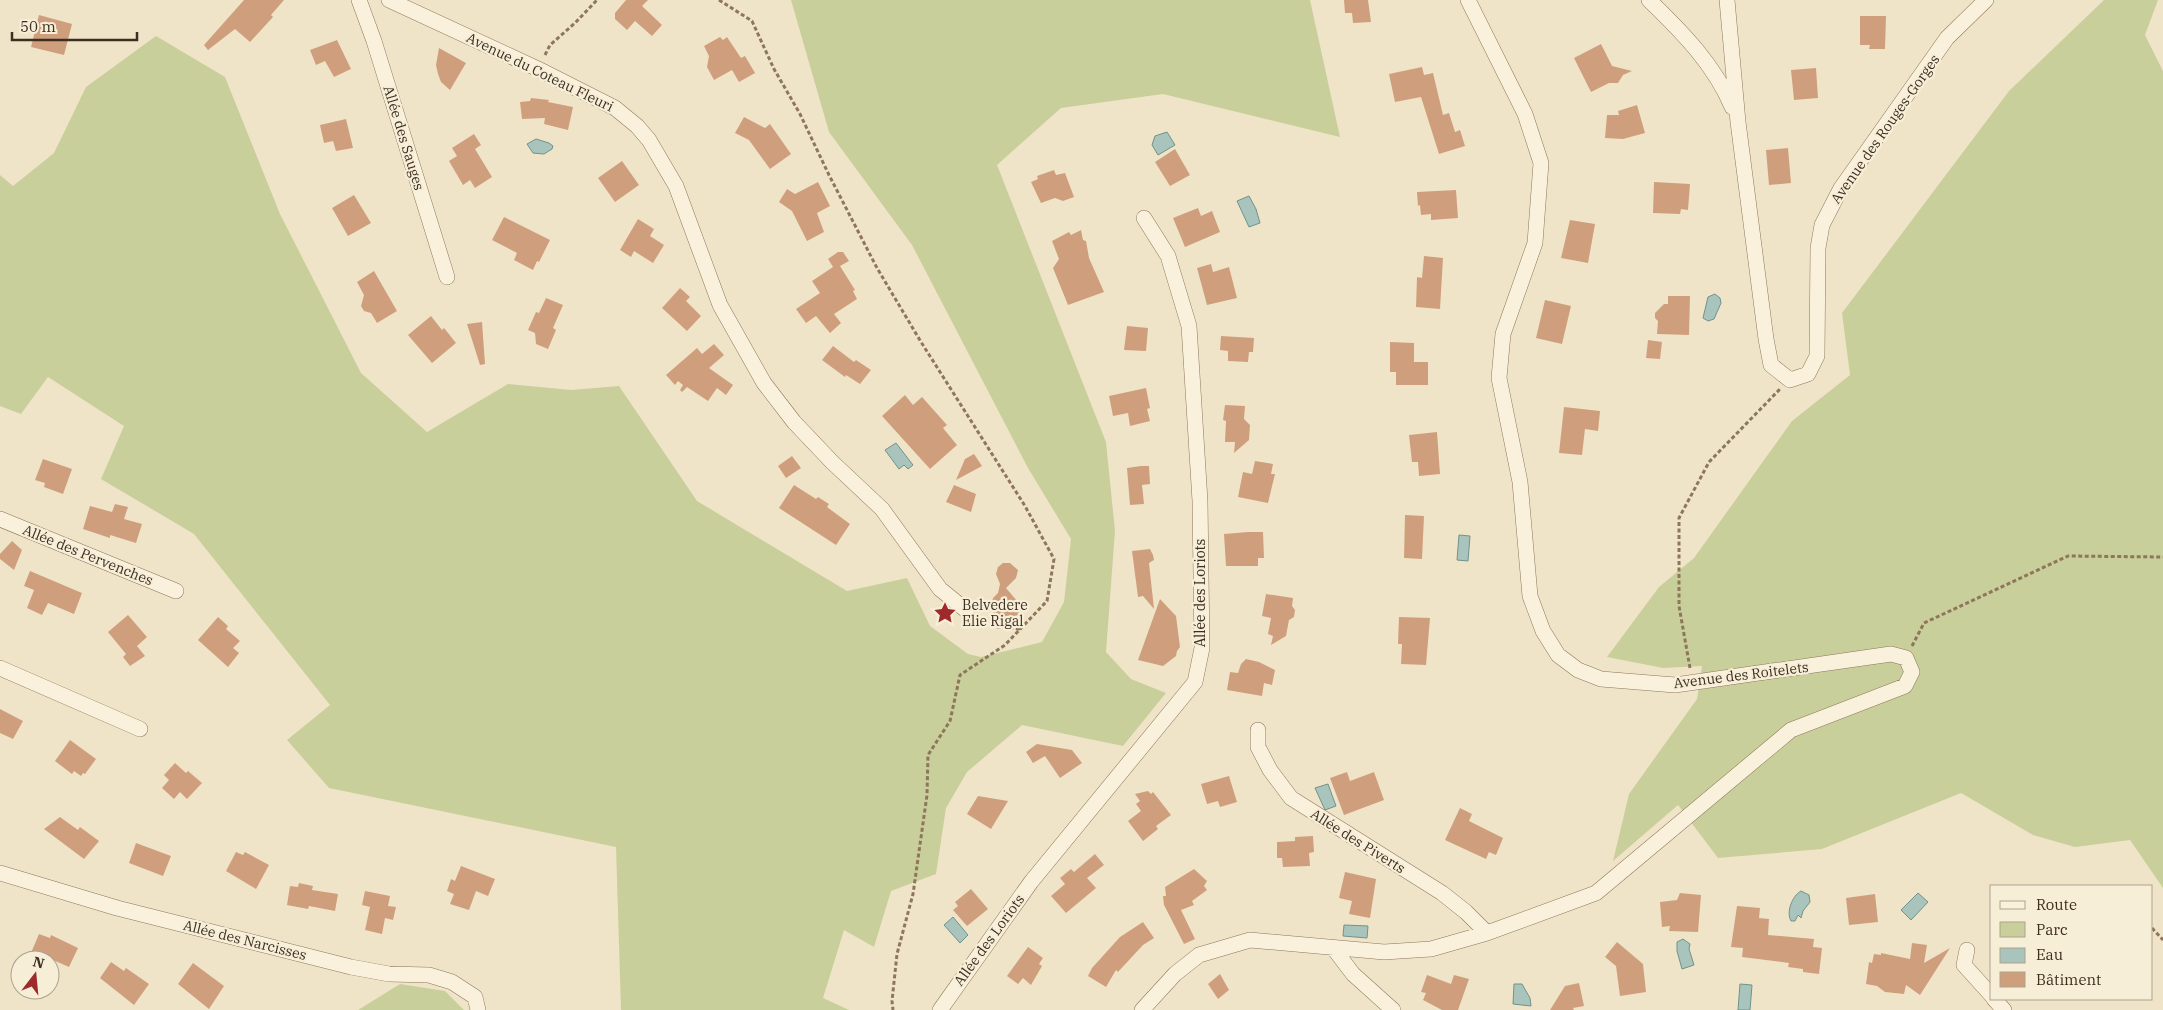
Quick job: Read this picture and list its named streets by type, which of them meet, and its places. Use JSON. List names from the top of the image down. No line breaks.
{"streets":{"street":["Avenue du Coteau Fleuri","Avenue des Rouges-Gorges","Allée des Sauges","Allée des Pervenches","Allée des Loriots","Avenue des Roitelets","Allée des Piverts","Allée des Narcisses"]},"places":{"place":["Belvedere Elie Rigal"]},"legend":["Route","Parc","Eau","Bâtiment"],"scale_bar":"50 m","north":"top"}
